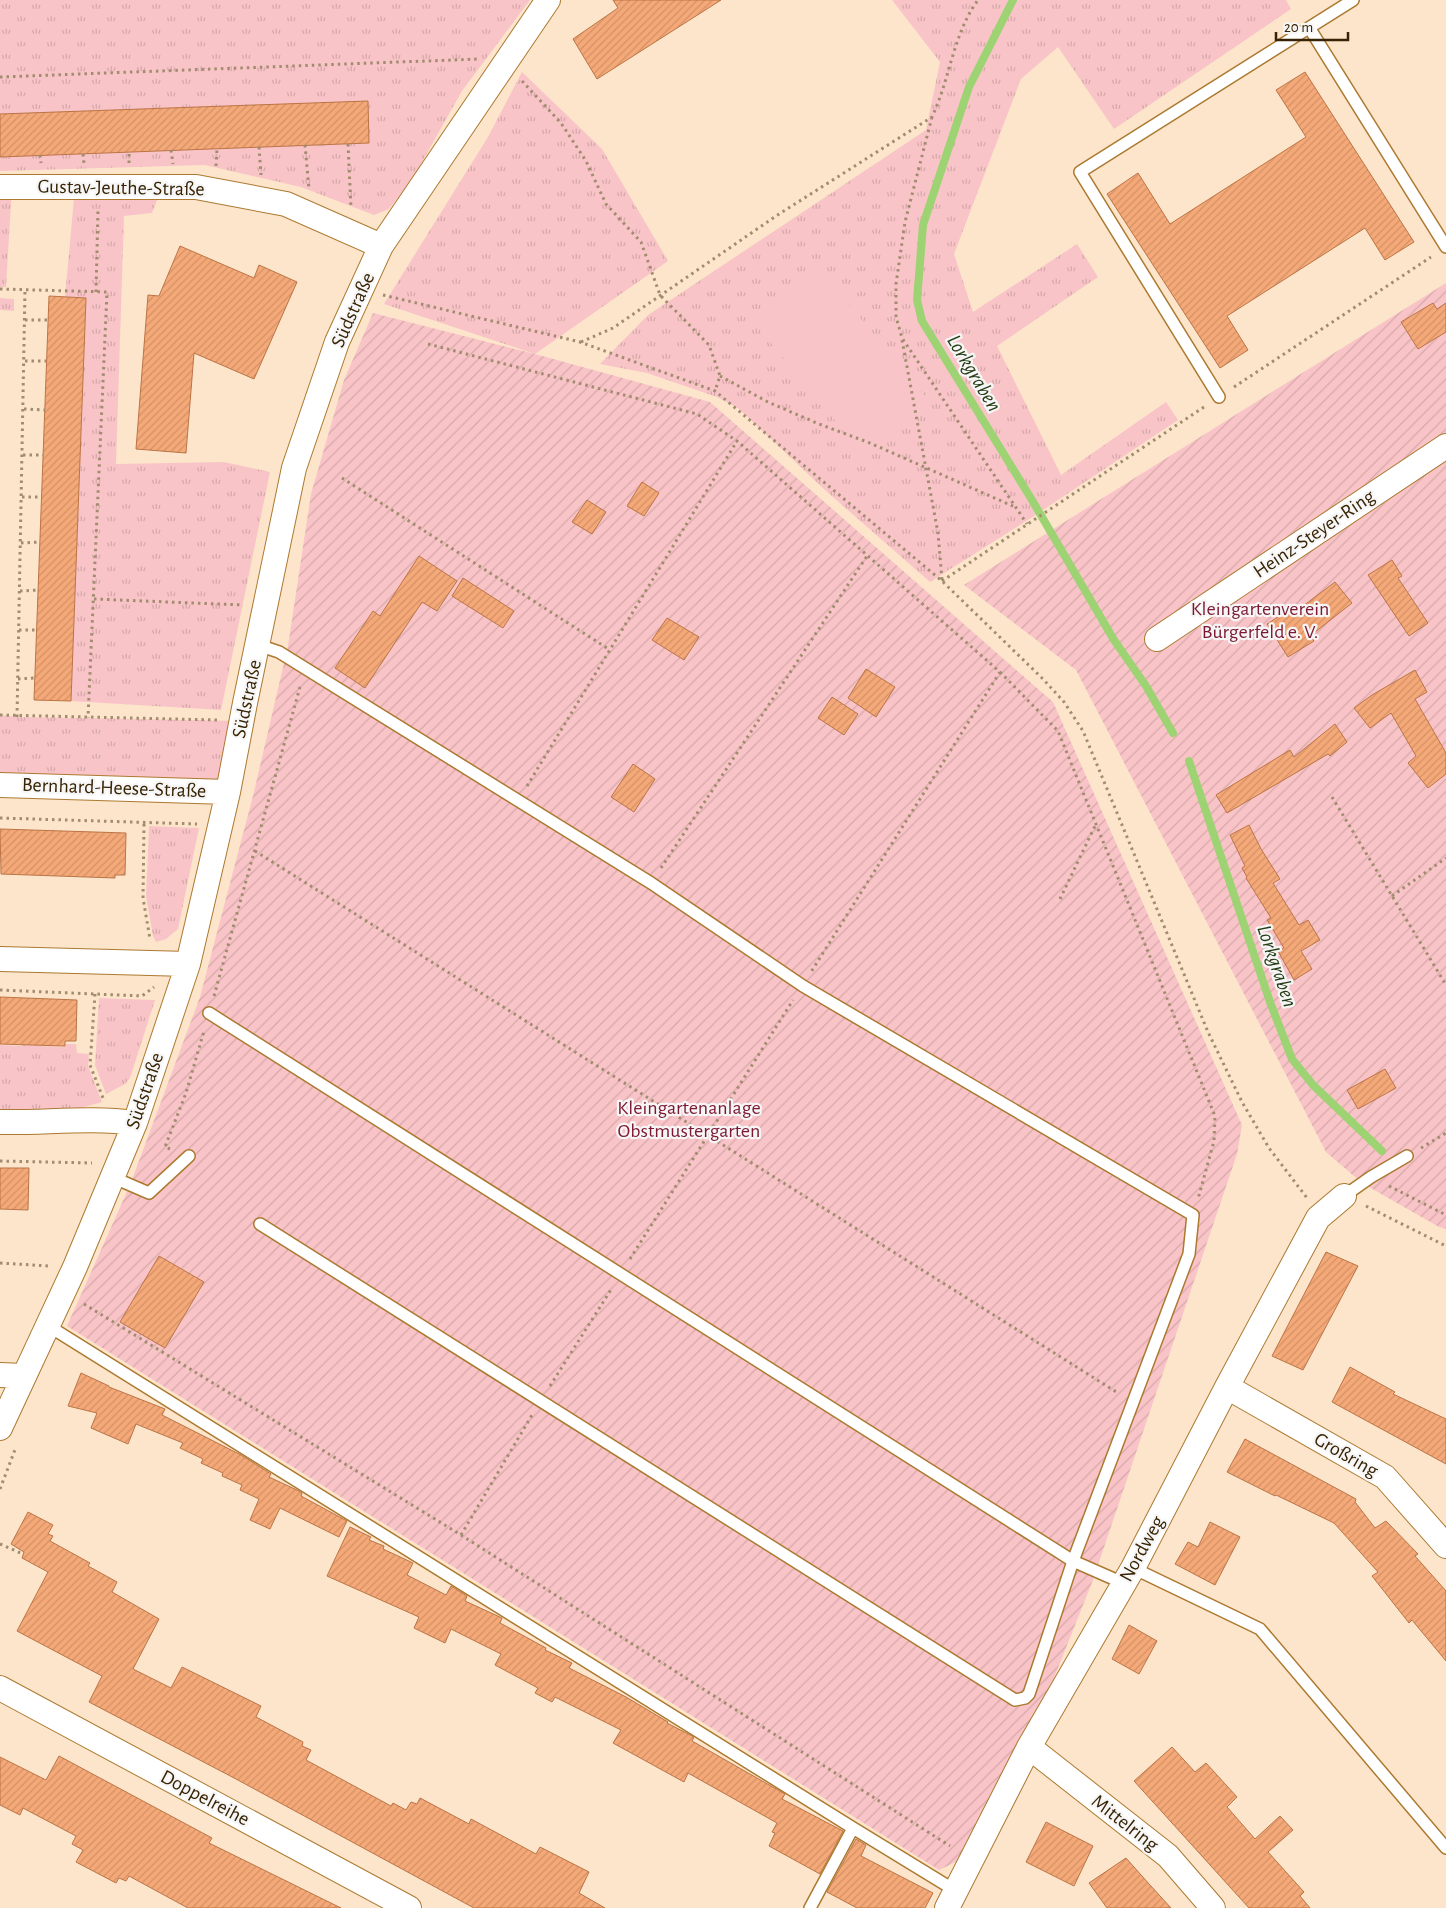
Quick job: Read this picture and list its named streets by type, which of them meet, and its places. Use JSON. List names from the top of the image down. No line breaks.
{"streets":{"street":["Gustav-Jeuthe-Straße","Südstraße","Heinz-Steyer-Ring","Bernhard-Heese-Straße","Großring","Nordweg","Doppelreihe","Mittelring"]},"crossings":[["Gustav-Jeuthe-Straße","Südstraße"],["Südstraße","Bernhard-Heese-Straße"],["Großring","Nordweg"],["Nordweg","Mittelring"]],"water":["Lorkgraben"],"parks":["Kleingartenverein Bürgerfeld e. V.","Kleingartenanlage Obstmustergarten"],"scale_bar":"20 m"}
